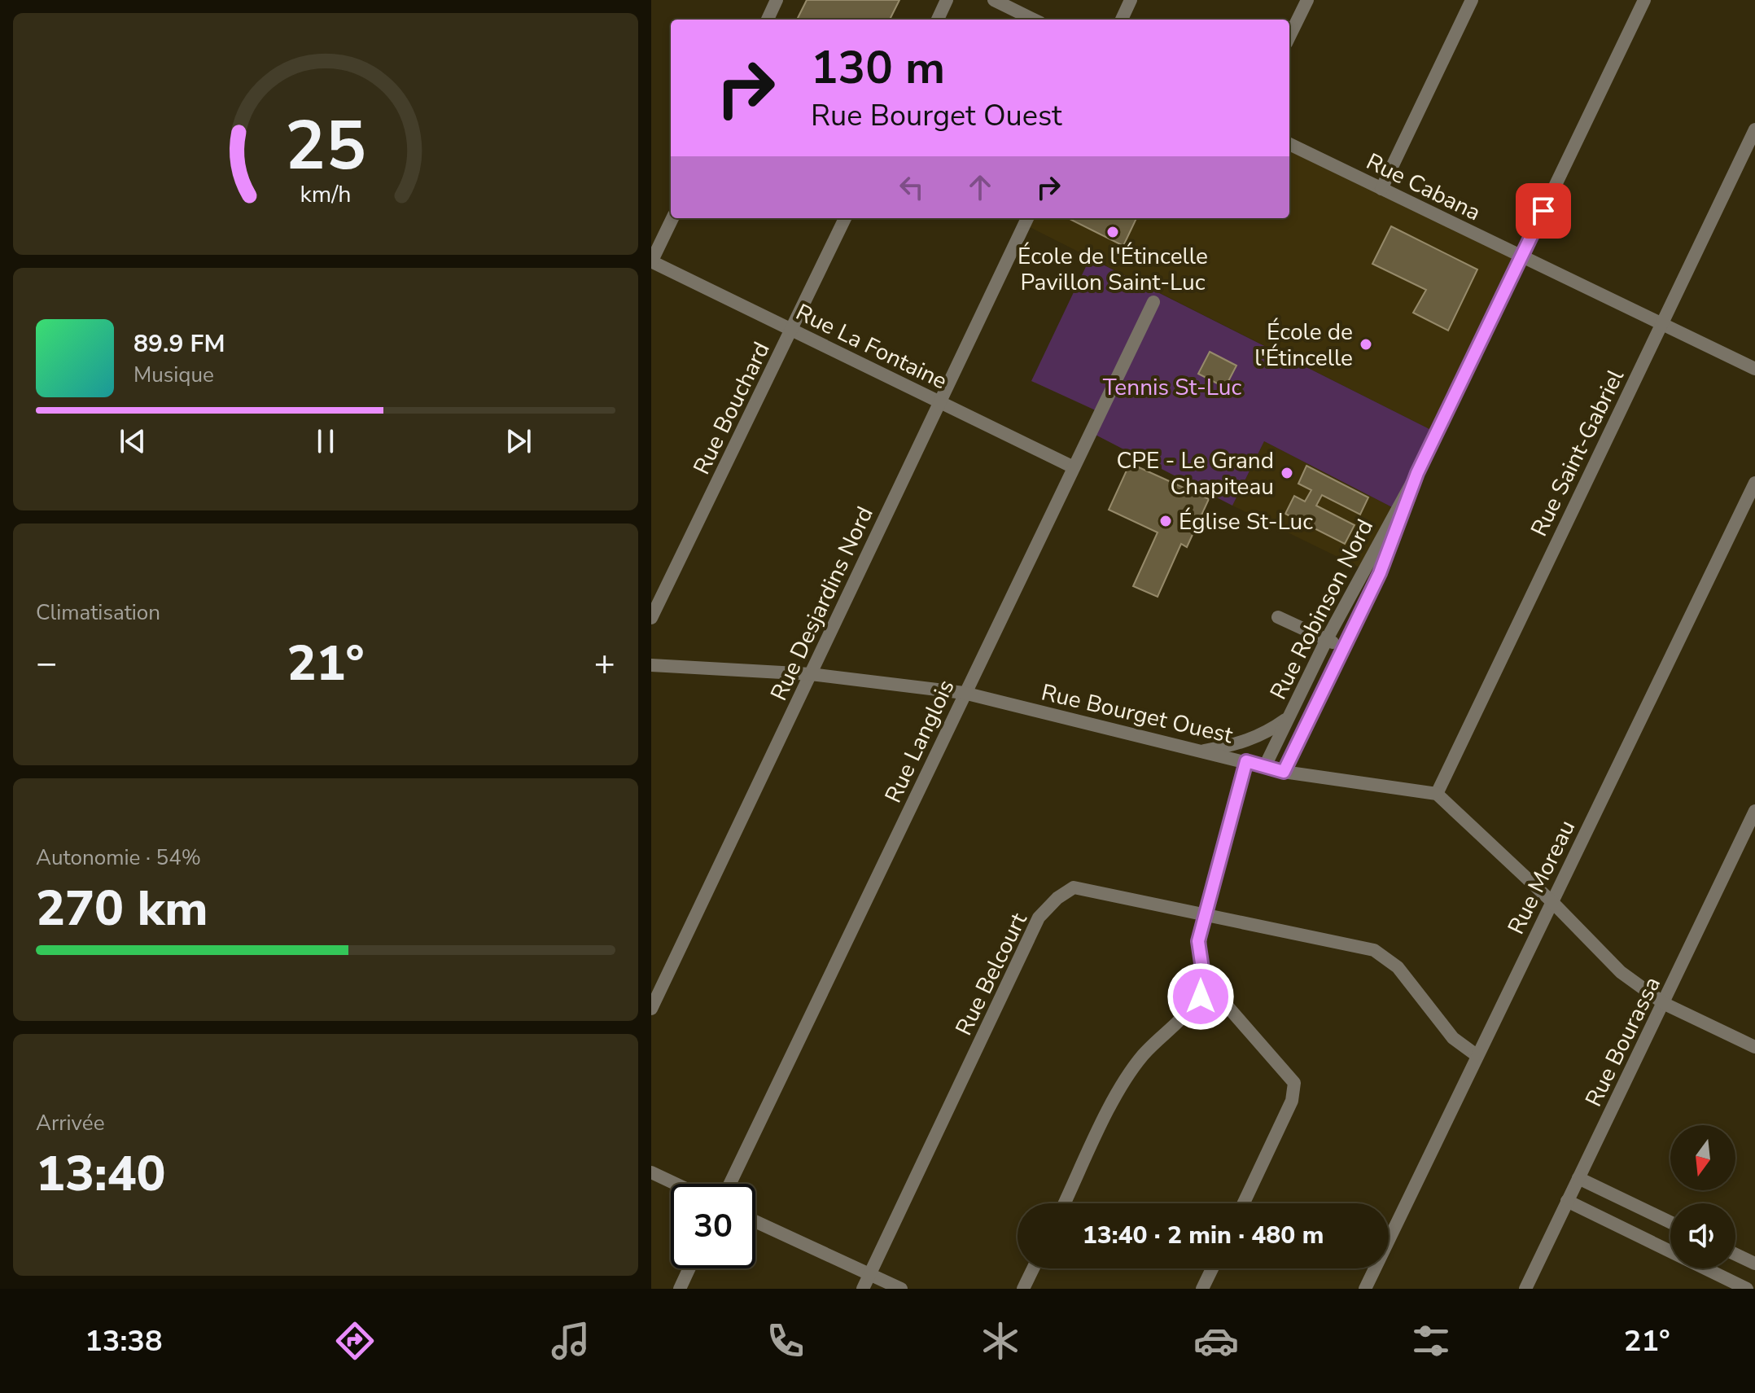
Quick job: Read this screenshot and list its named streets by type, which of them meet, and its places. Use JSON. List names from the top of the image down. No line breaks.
{"streets":{"street":["Rue Cabana","Rue La Fontaine","Rue Bouchard","Rue Saint-Gabriel","Rue Desjardins Nord","Rue Robinson Nord","Rue Bourget Ouest","Rue Langlois","Rue Moreau","Rue Belcourt","Rue Bourassa"]},"crossings":[["Rue Cabana","Rue Saint-Gabriel"],["Rue Cabana","Rue Robinson Nord"],["Rue La Fontaine","Rue Bouchard"],["Rue La Fontaine","Rue Desjardins Nord"],["Rue La Fontaine","Rue Langlois"],["Rue Saint-Gabriel","Rue Bourget Ouest"],["Rue Desjardins Nord","Rue Bourget Ouest"],["Rue Robinson Nord","Rue Bourget Ouest"],["Rue Bourget Ouest","Rue Langlois"],["Rue Moreau","Rue Belcourt"]],"parks":["Tennis St-Luc"],"places":["École de l'Étincelle Pavillon Saint-Luc","École de l'Étincelle","CPE - Le Grand Chapiteau","Église St-Luc"],"north":"bottom","page":{"turn":["130 m","Rue Bourget Ouest"],"song":["89.9 FM","Musique"],"tile":["Climatisation",["Autonomie · 54%","270 km"],["Arrivée","13:40"]],"heat":["−","21°","+"],"limit":"30","trip":"13:40 · 2 min · 480 m","tabs":["13:38","21°"],"gauge":["25","km/h"]}}
